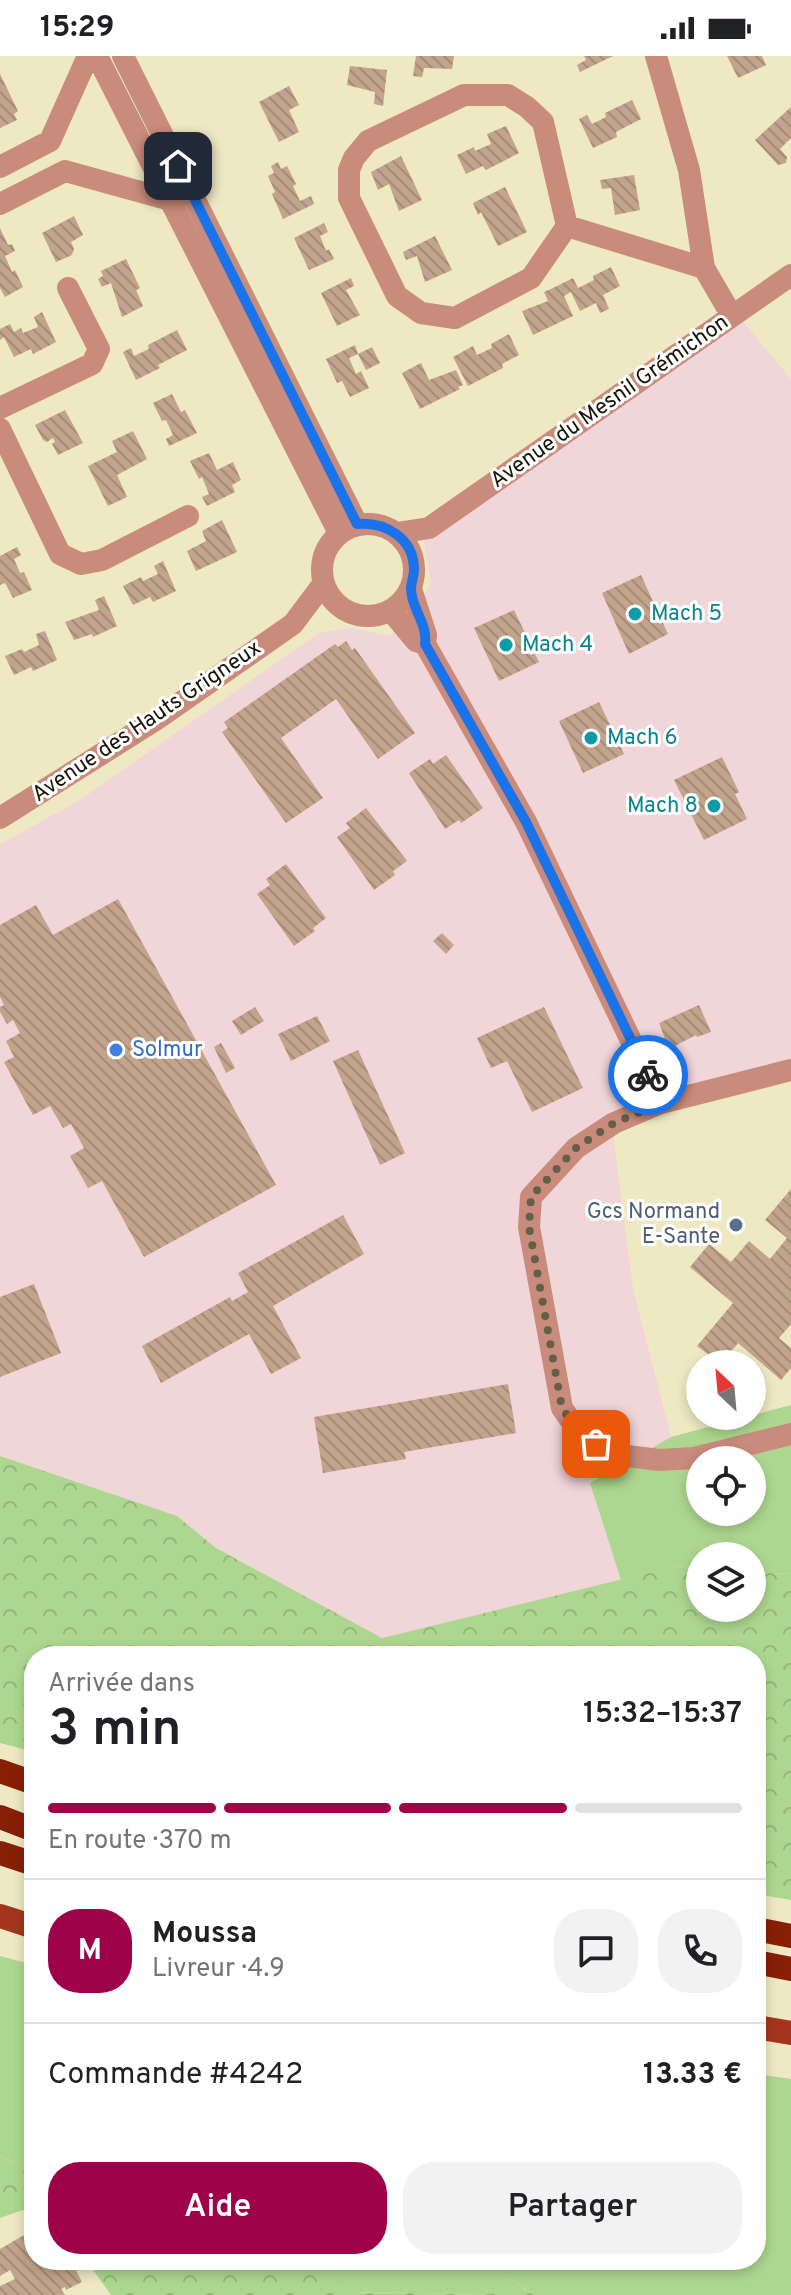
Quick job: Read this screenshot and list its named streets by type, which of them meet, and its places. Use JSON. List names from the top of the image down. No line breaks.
{"streets":{"street":["Avenue du Mesnil Grémichon","Avenue des Hauts Grigneux"]},"crossings":[["Avenue du Mesnil Grémichon","Avenue des Hauts Grigneux"]],"places":["Mach 5","Mach 4","Mach 6","Mach 8","Solmur","Gcs Normand E-Sante"],"north":"top left","page":{"status":"15:29","heading":["3 min","Arrivée dans","15:32–15:37"],"panel":["Moussa","Livreur · 4.9","Commande #4242","13.33 €"],"bar":"En route · 370 m","round":"M","buttons":["Aide","Partager"]}}
